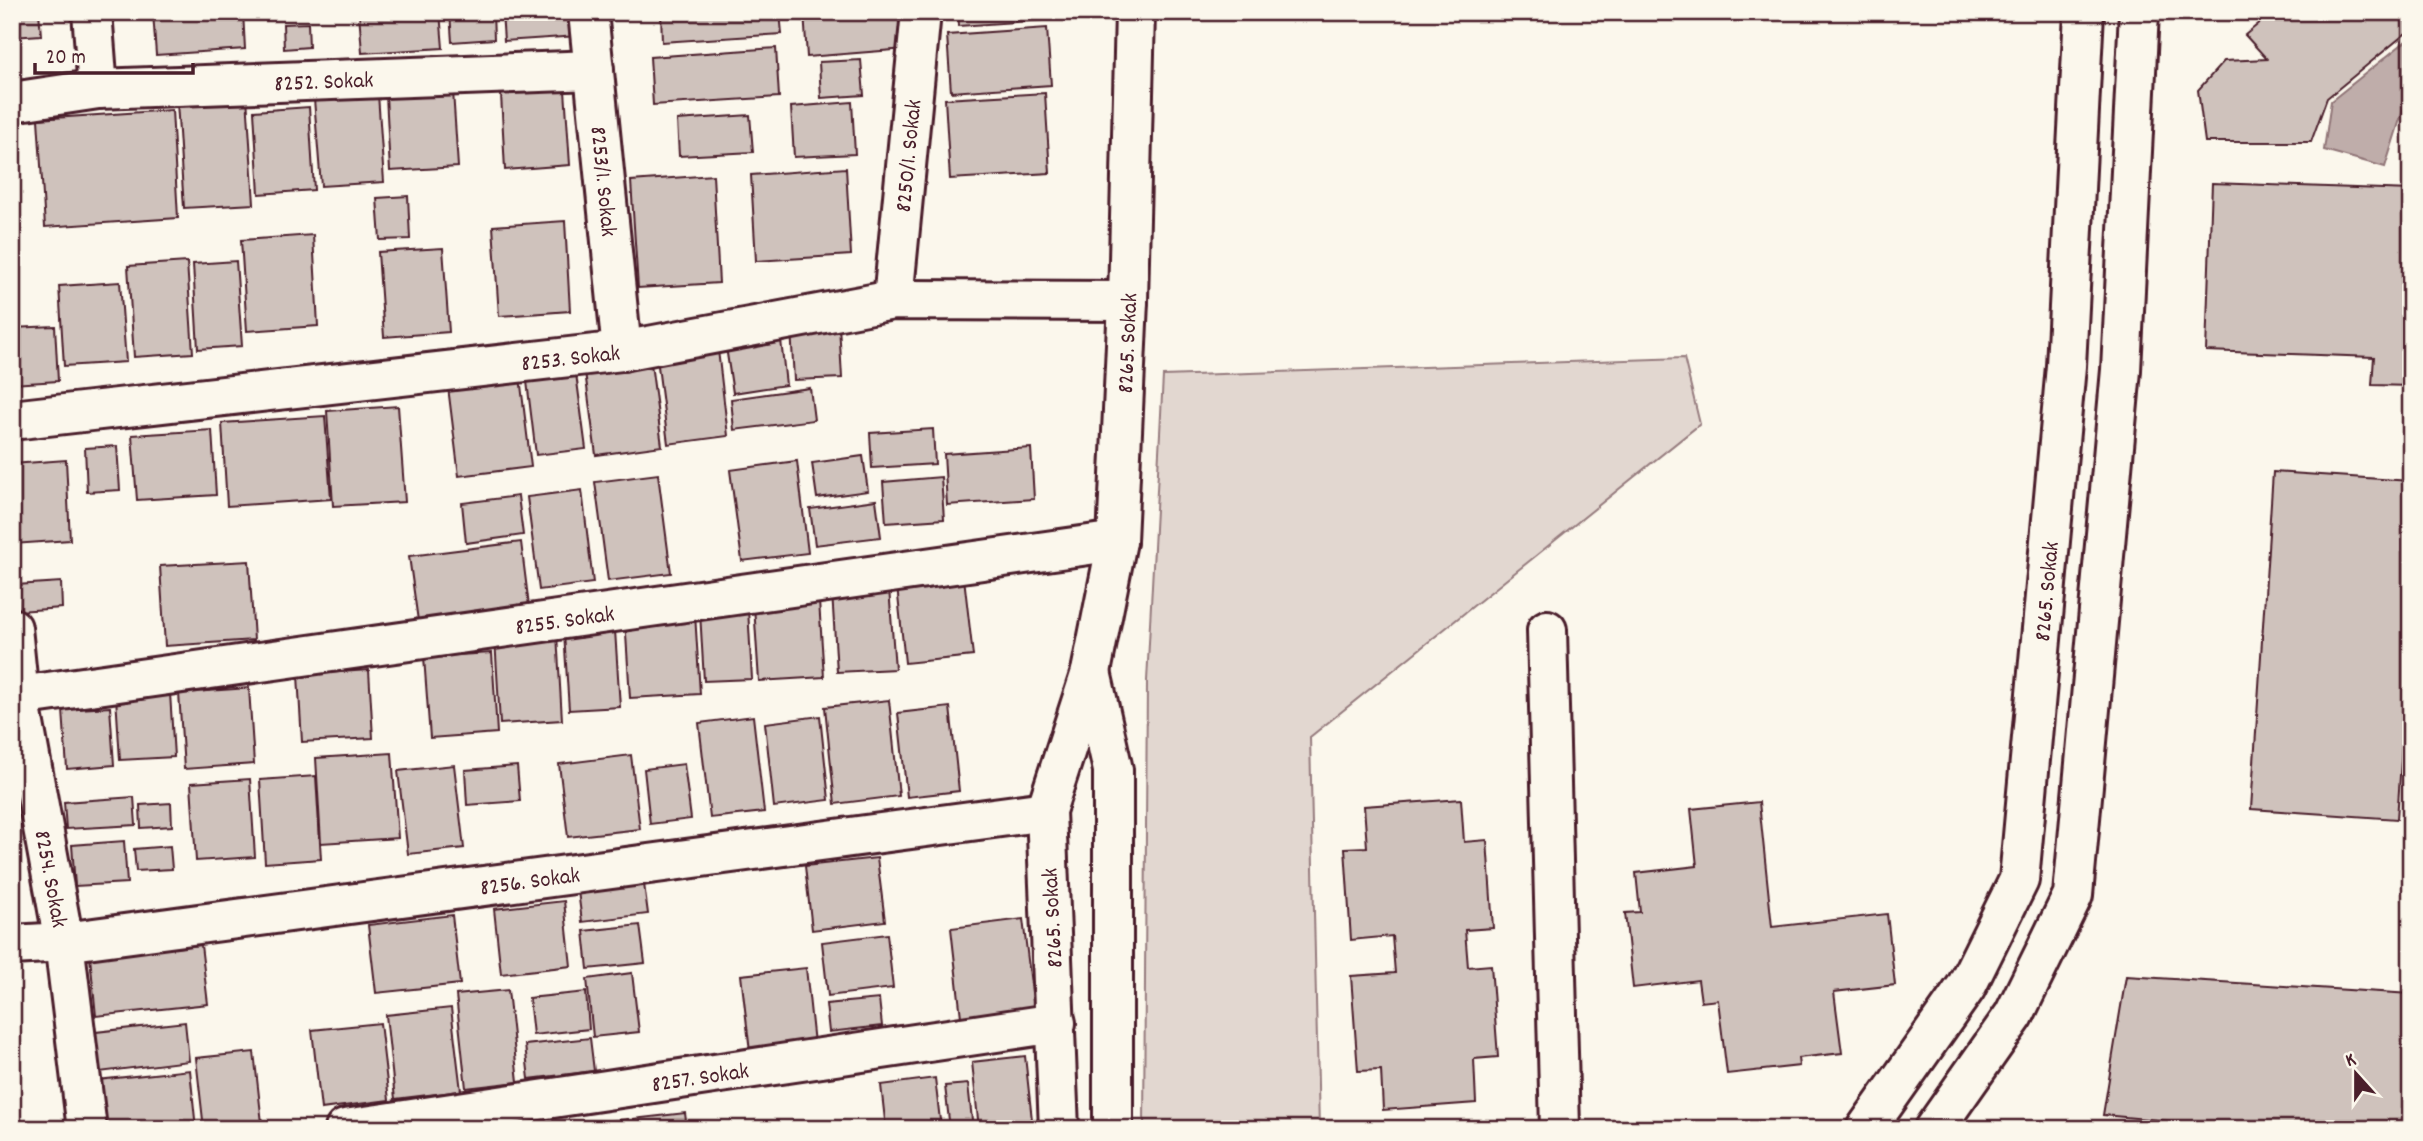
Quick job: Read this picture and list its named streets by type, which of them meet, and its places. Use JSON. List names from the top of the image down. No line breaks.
{"streets":{"street":["8252. Sokak","8250/1. Sokak","8253/1. Sokak","8265. Sokak","8253. Sokak","8255. Sokak","8254. Sokak","8256. Sokak","8257. Sokak"]},"crossings":[["8252. Sokak","8253/1. Sokak"],["8250/1. Sokak","8253. Sokak"],["8253/1. Sokak","8253. Sokak"],["8265. Sokak","8253. Sokak"],["8265. Sokak","8255. Sokak"],["8265. Sokak","8256. Sokak"],["8265. Sokak","8257. Sokak"],["8255. Sokak","8254. Sokak"],["8254. Sokak","8256. Sokak"]],"scale_bar":"20 m","north":"top"}
